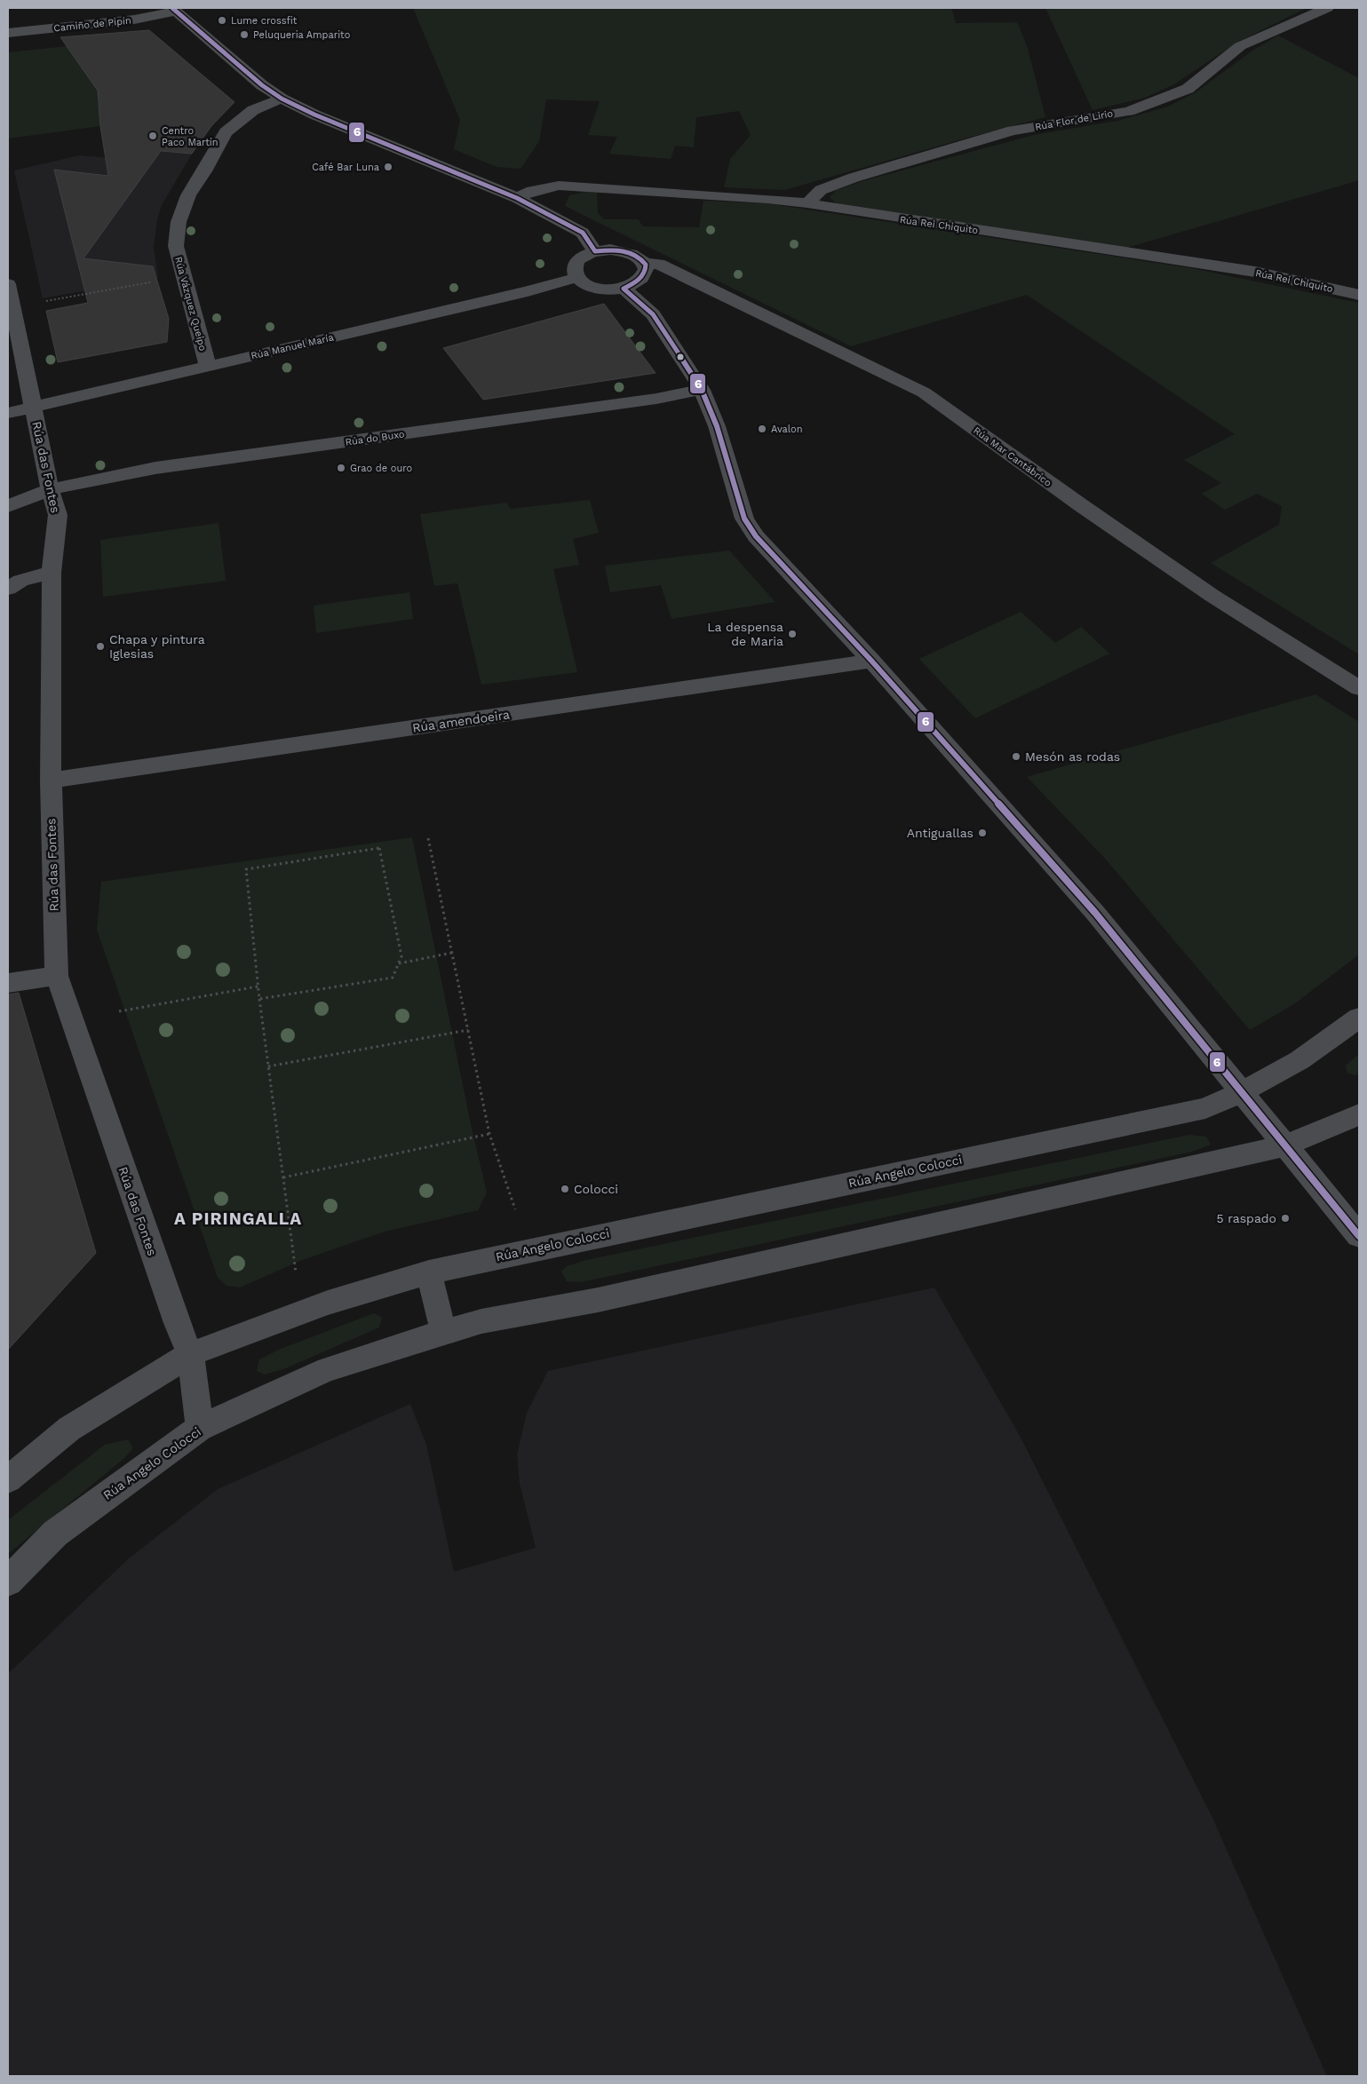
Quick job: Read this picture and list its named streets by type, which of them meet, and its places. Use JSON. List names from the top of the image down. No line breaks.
{"streets":{"street":["Camiño de Pipín","Rúa Flor de Lirio","Rúa Rei Chiquito","Rúa Vázquez Queipo","Rúa Manuel María","Rúa do Buxo","Rúa Mar Cantábrico","Rúa das Fontes","Rúa amendoeira","Rúa Angelo Colocci"]},"crossings":[["Rúa Flor de Lirio","Rúa Rei Chiquito"],["Rúa Vázquez Queipo","Rúa Manuel María"],["Rúa Manuel María","Rúa Mar Cantábrico"],["Rúa Manuel María","Rúa das Fontes"],["Rúa do Buxo","Rúa das Fontes"],["Rúa das Fontes","Rúa amendoeira"],["Rúa das Fontes","Rúa Angelo Colocci"]],"districts":["A PIRINGALLA"],"places":["Lume crossfit","Peluqueria Amparito","Centro Paco Martín","Café Bar Luna","Avalon","Grao de ouro","La despensa de Maria","Chapa y pintura Iglesias","Mesón as rodas","Antiguallas","Colocci","5 raspado"],"lines":["transit line 6"]}
